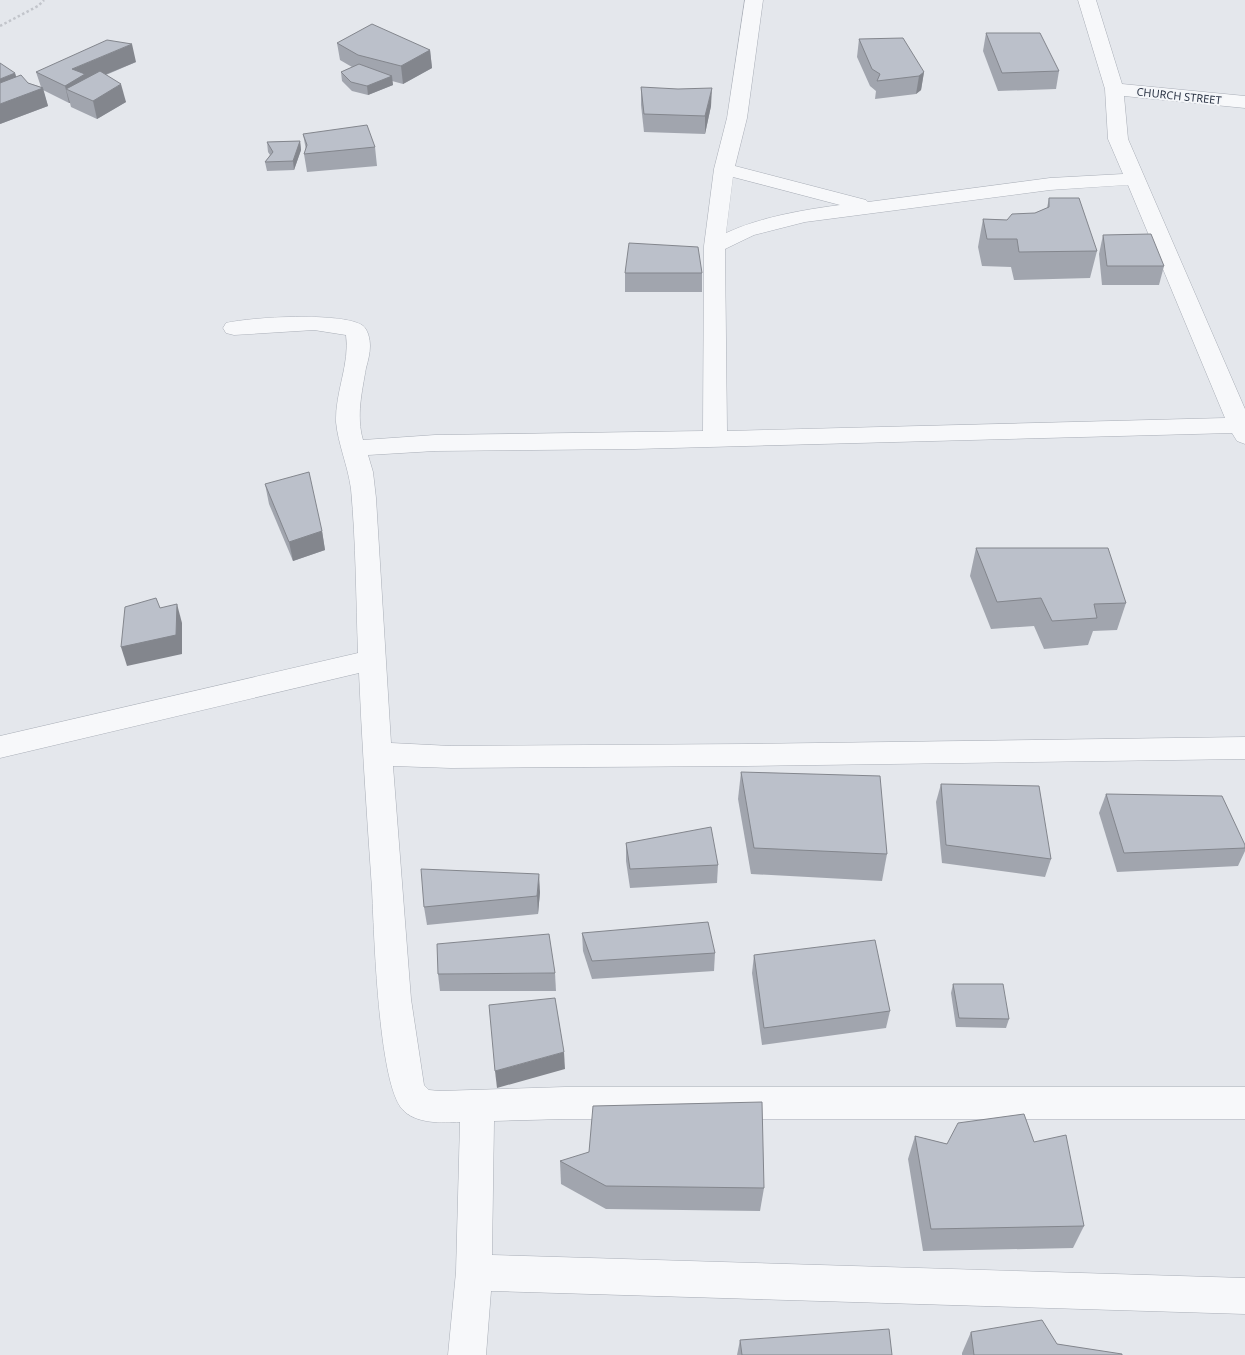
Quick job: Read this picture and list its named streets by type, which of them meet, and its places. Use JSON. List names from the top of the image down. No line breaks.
{"streets":{"street":["CHURCH STREET"]}}
